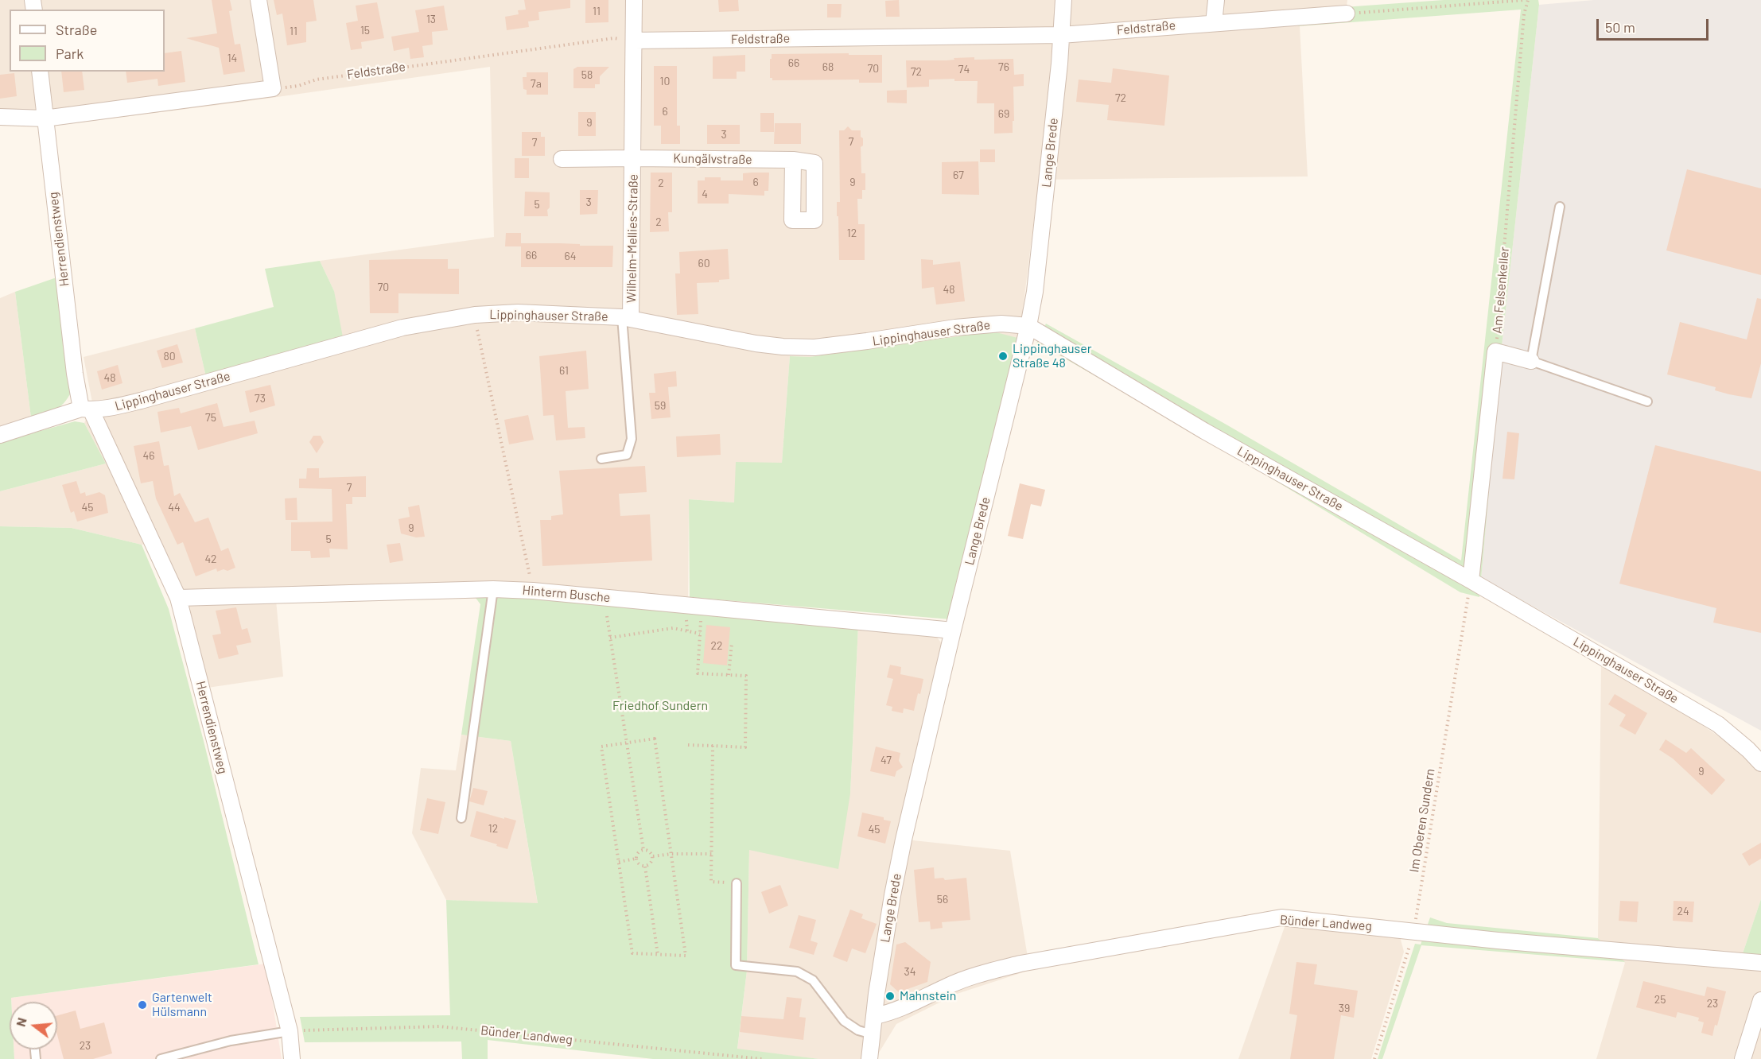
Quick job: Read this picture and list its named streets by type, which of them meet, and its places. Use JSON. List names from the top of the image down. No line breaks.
{"streets":{"street":["Feldstraße","Lange Brede","Kungälvstraße","Wilhelm-Mellies-Straße","Herrendienstweg","Am Felsenkeller","Lippinghauser Straße","Hinterm Busche","Bünder Landweg"],"path":["Im Oberen Sundern"]},"crossings":[["Feldstraße","Lange Brede"],["Feldstraße","Wilhelm-Mellies-Straße"],["Lange Brede","Lippinghauser Straße"],["Lange Brede","Hinterm Busche"],["Lange Brede","Bünder Landweg"],["Kungälvstraße","Wilhelm-Mellies-Straße"],["Wilhelm-Mellies-Straße","Lippinghauser Straße"],["Herrendienstweg","Lippinghauser Straße"],["Herrendienstweg","Hinterm Busche"],["Herrendienstweg","Bünder Landweg"],["Am Felsenkeller","Lippinghauser Straße"],["Am Felsenkeller","Im Oberen Sundern"],["Lippinghauser Straße","Im Oberen Sundern"],["Im Oberen Sundern","Bünder Landweg"]],"parks":["Friedhof Sundern"],"places":["Lippinghauser Straße 48","Mahnstein","Gartenwelt Hülsmann"],"house_numbers":["11","13","15","11","14","66","68","76","70","74","72","58","10","7a","72","6","69","9","3","7","7","67","6","9","2","4","3","5","2","12","66","64","60","70","48","80","61","48","73","59","75","46","7","45","44","9","5","42","22","47","9","12","45","56","24","34","25","23","39","23"],"legend":["Straße","Park"],"scale_bar":"50 m","north":"left"}
